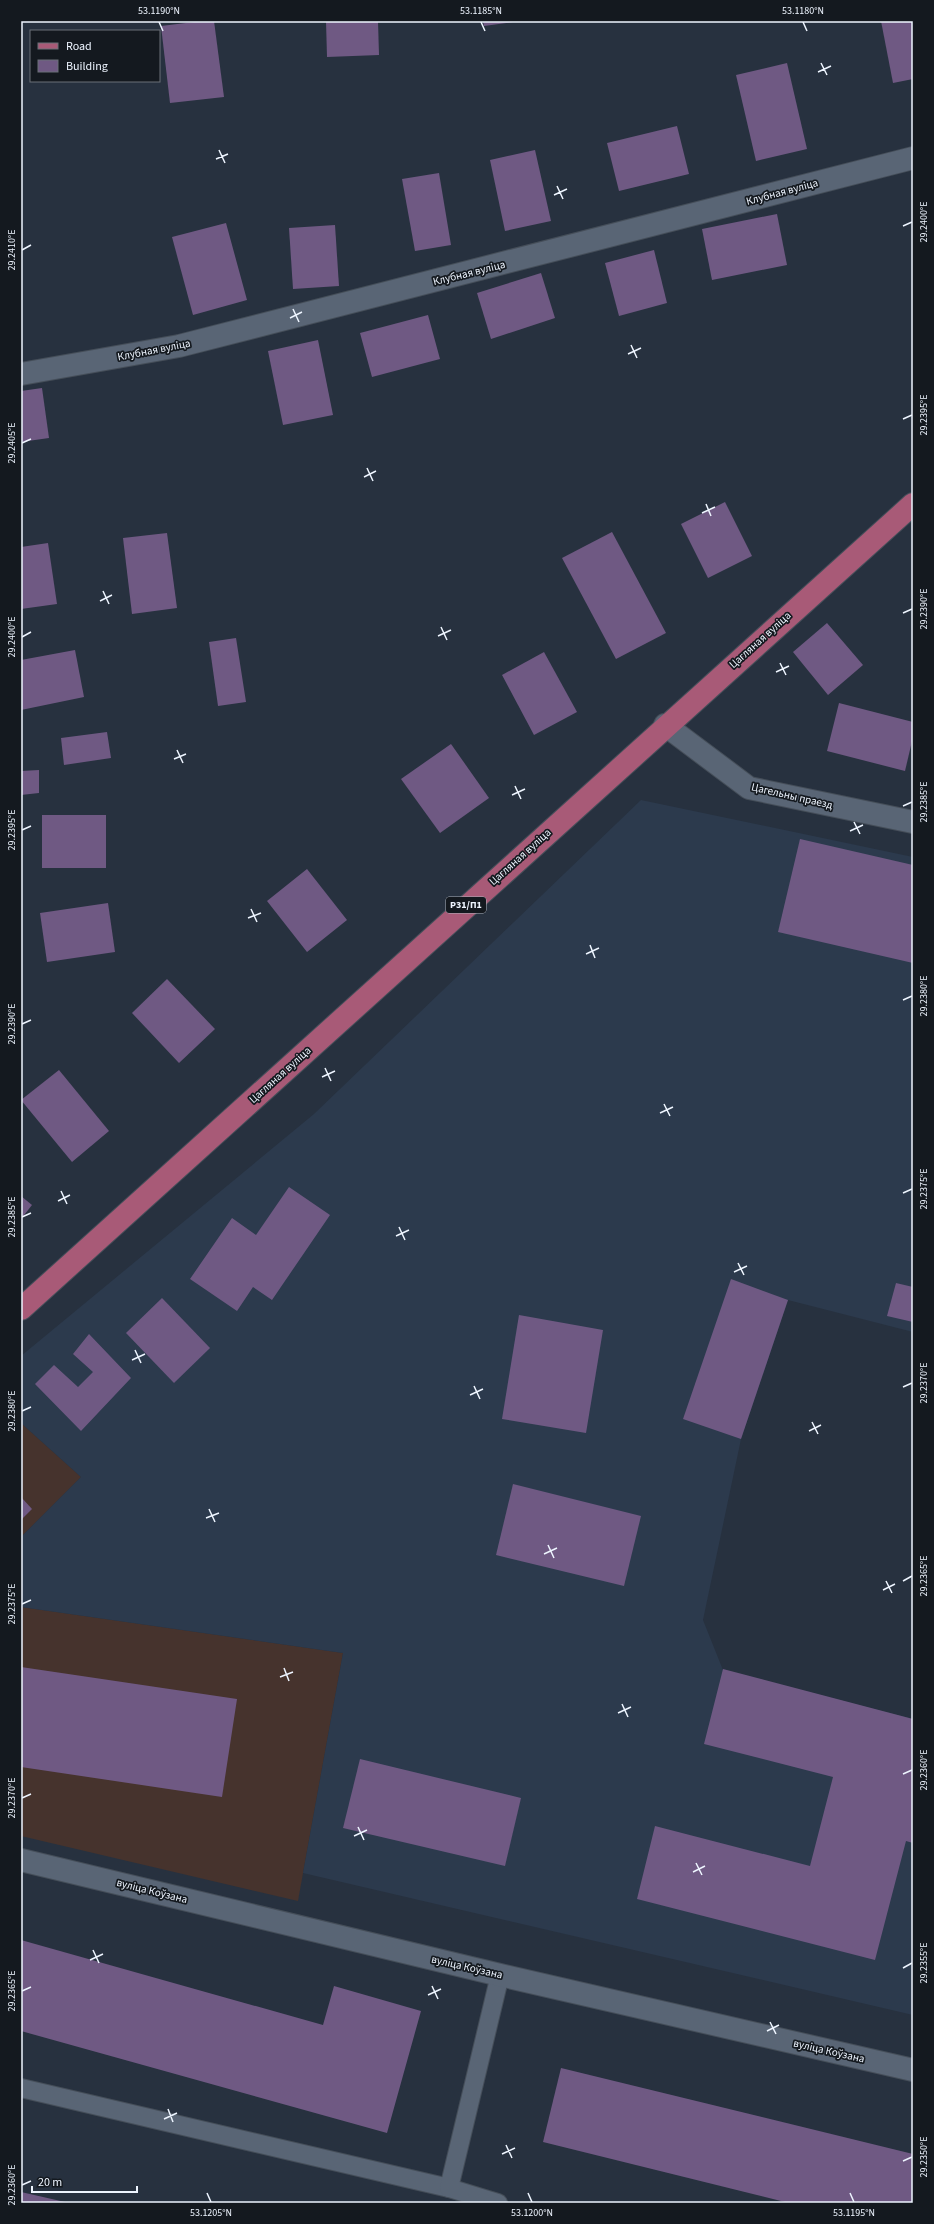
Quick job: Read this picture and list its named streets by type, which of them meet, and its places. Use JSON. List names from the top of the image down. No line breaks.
{"streets":{"main road":["Цагляная вуліца","Р31/П1"],"street":["Клубная вуліца","Цагельны праезд","вуліца Коўзана"]},"crossings":[["Цагляная вуліца","Цагельны праезд"]],"legend":["Road","Building"],"scale_bar":"20 m","coordinates":["53.1190°N","53.1185°N","53.1180°N","29.2400°E","29.2410°E","29.2395°E","29.2405°E","29.2390°E","29.2385°E","29.2380°E","29.2375°E","29.2370°E","29.2365°E","29.2360°E","29.2355°E","29.2350°E","53.1205°N","53.1200°N","53.1195°N"]}
